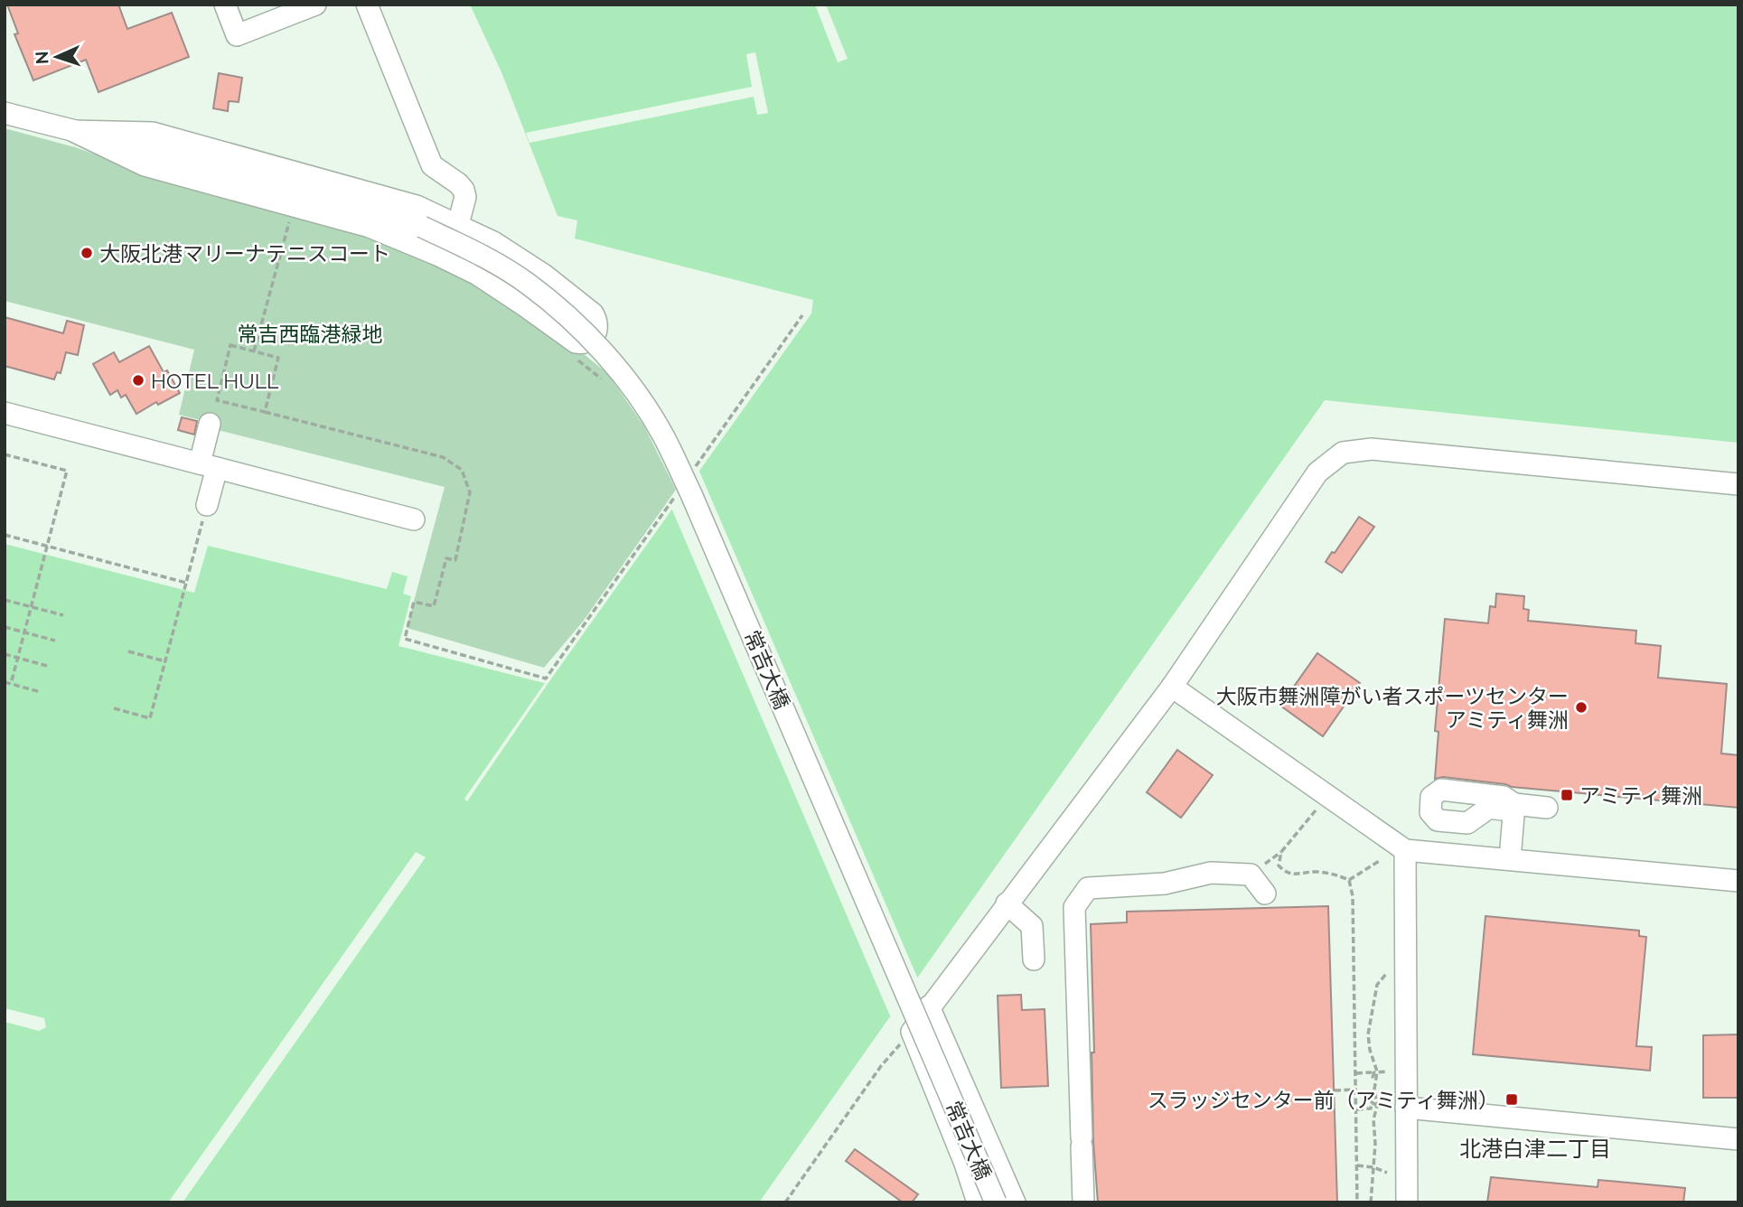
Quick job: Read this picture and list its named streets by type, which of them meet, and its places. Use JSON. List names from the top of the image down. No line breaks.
{"streets":{"street":["常吉大橋"]},"districts":["北港白津二丁目"],"parks":["常吉西臨港緑地"],"places":{"other":["大阪北港マリーナテニスコート","HOTEL HULL","大阪市舞洲障がい者スポーツセンター アミティ舞洲"],"transit":["アミティ舞洲","スラッジセンター前（アミティ舞洲）"]},"north":"left"}
